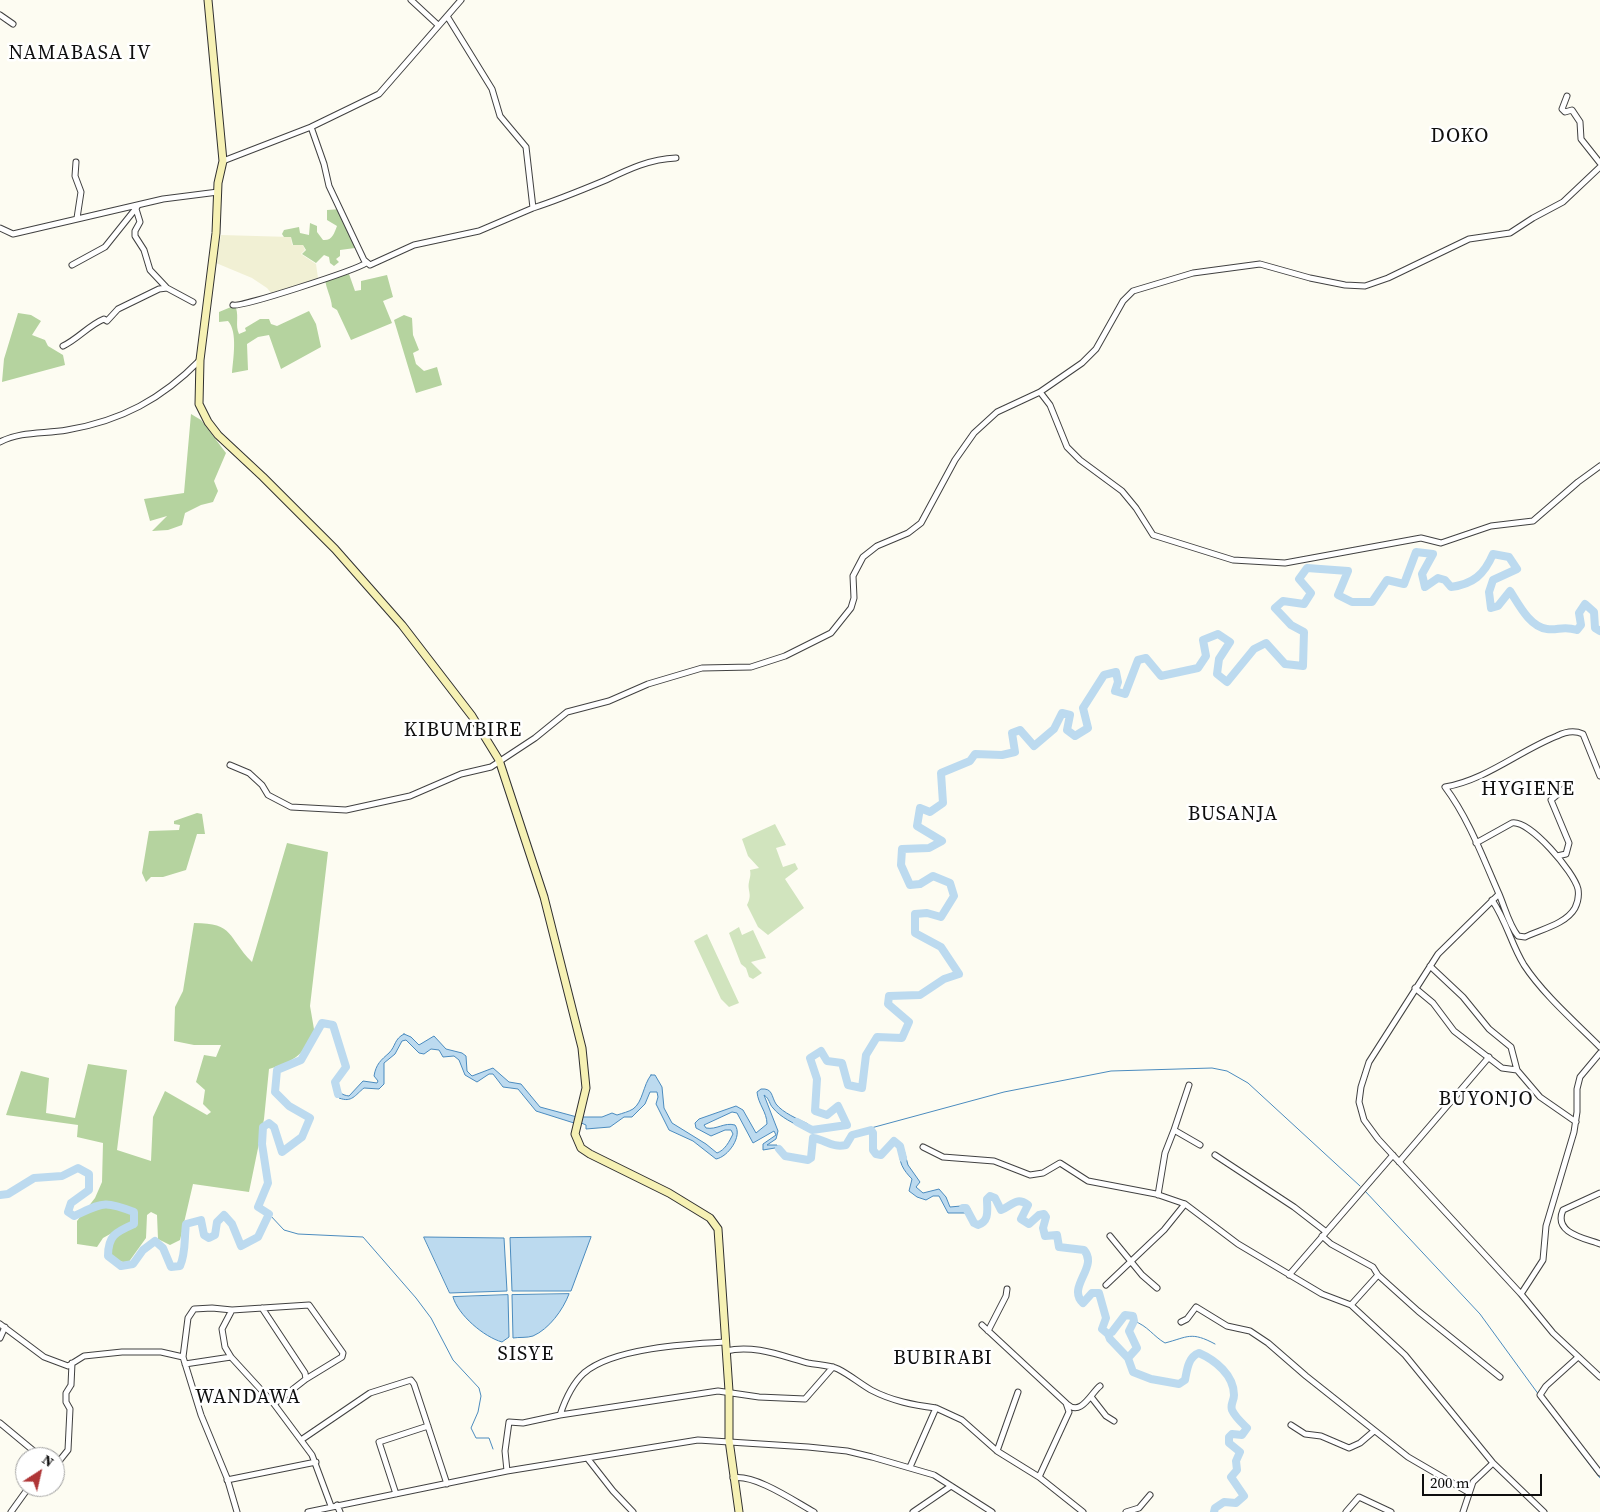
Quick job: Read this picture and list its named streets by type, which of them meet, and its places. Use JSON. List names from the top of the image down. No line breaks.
{"districts":["NAMABASA IV","DOKO","KIBUMBIRE","HYGIENE","BUSANJA","BUYONJO","SISYE","BUBIRABI","WANDAWA"],"scale_bar":"200 m","north":"top right"}
